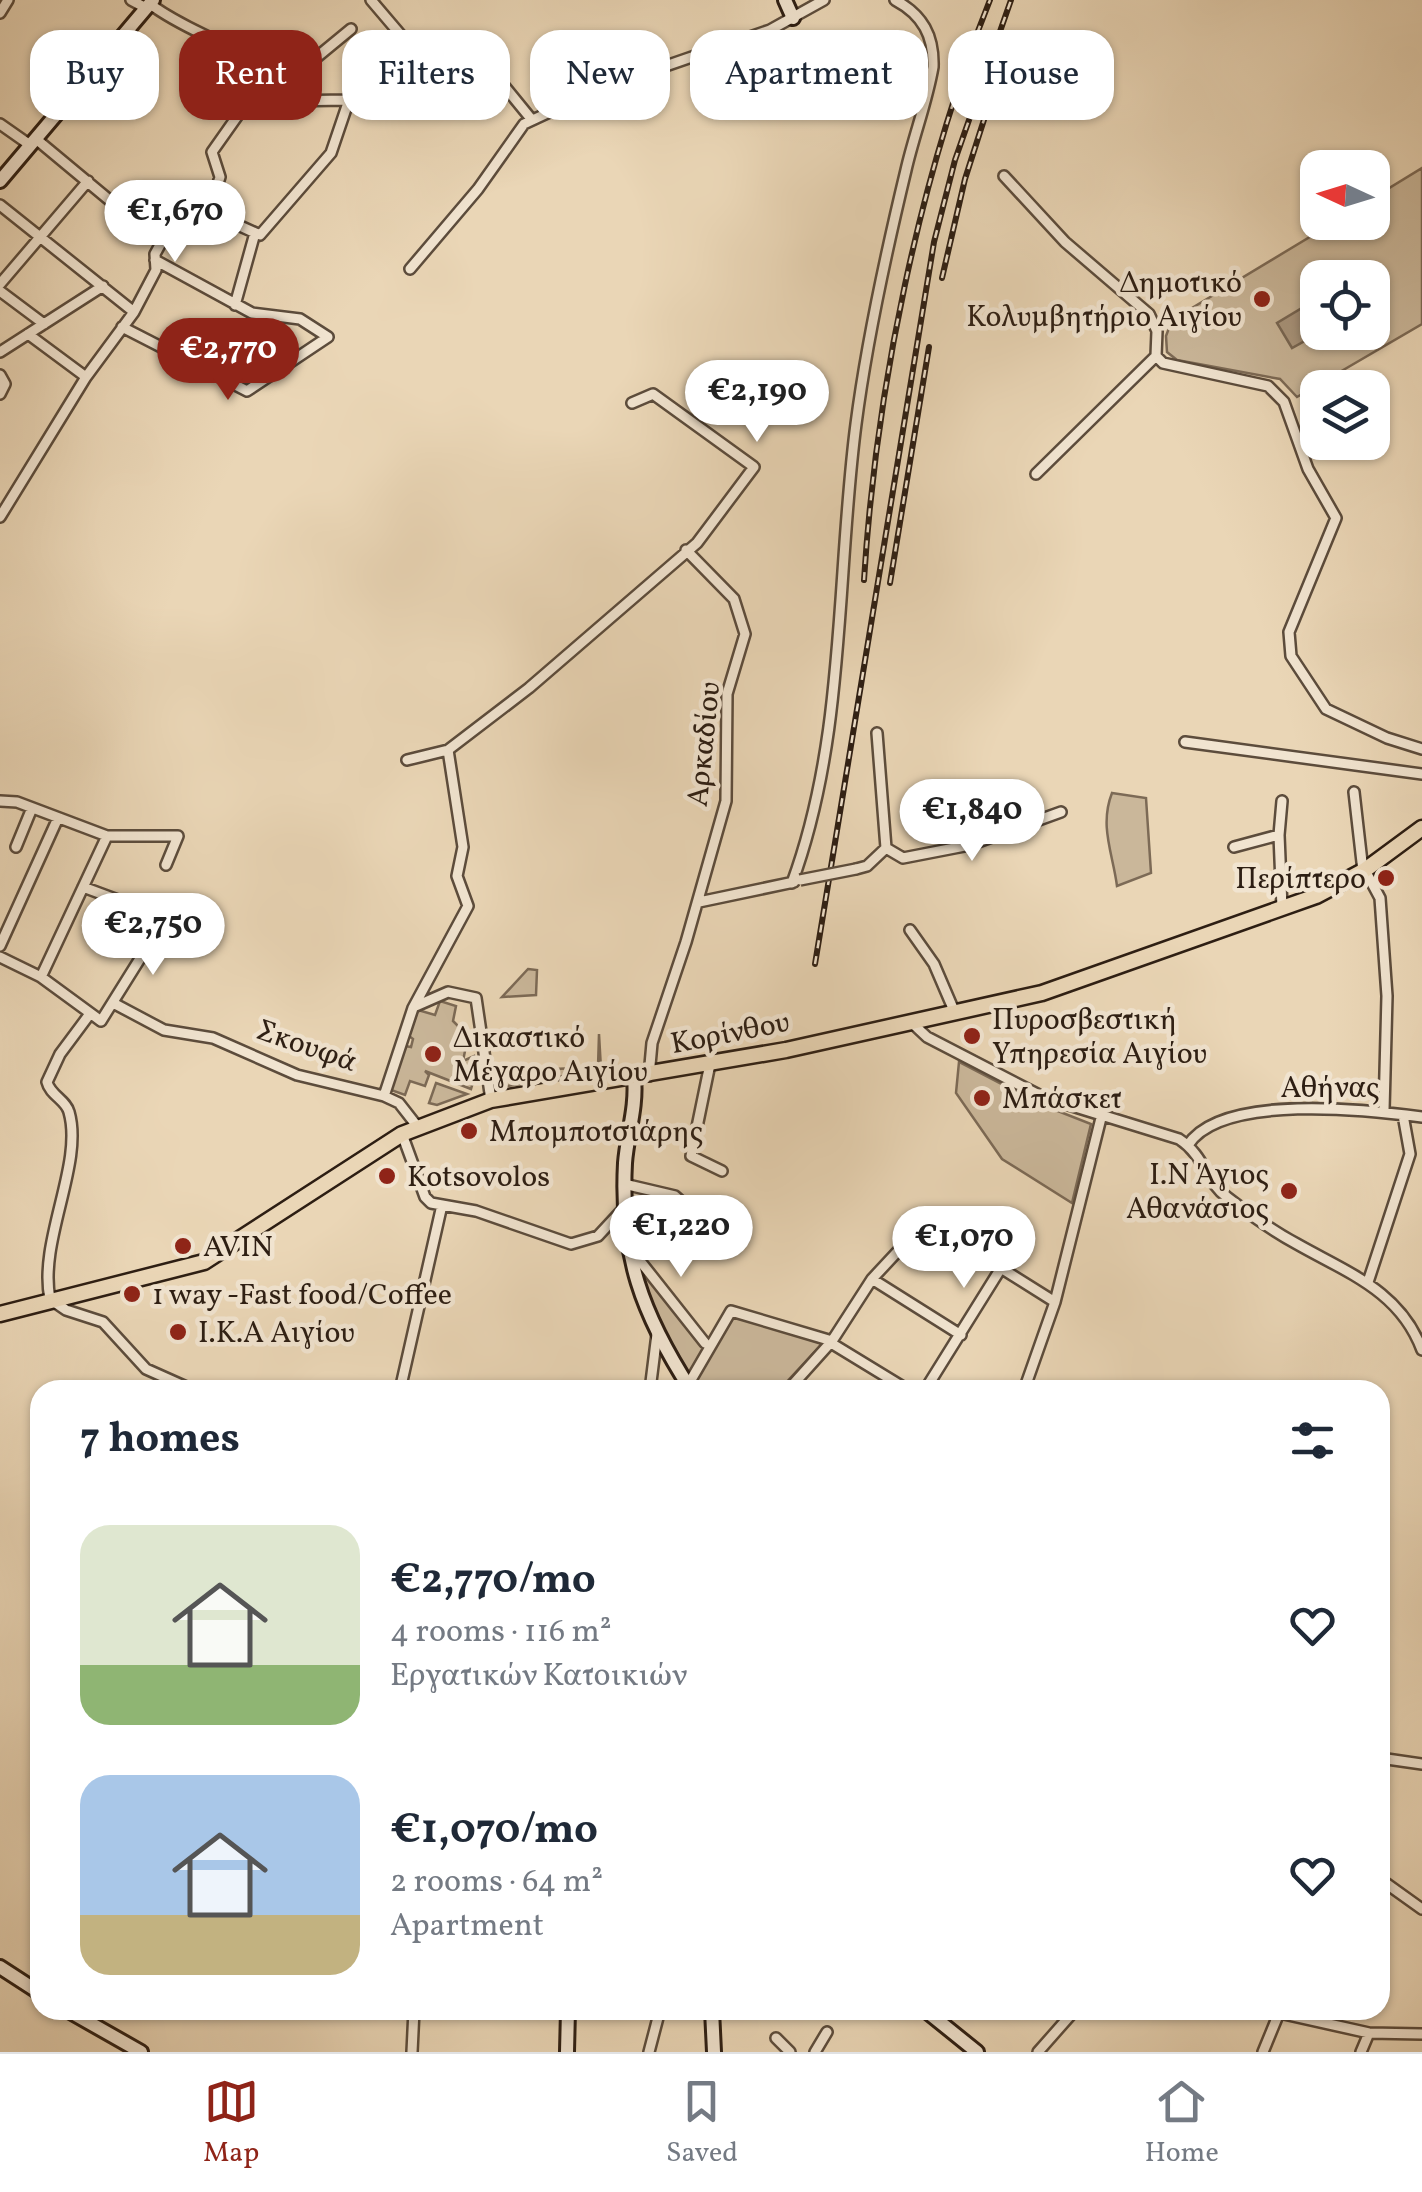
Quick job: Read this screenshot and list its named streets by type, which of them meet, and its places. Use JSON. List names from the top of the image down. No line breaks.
{"streets":{"main road":["Κορίνθου"],"street":["Αρκαδίου","Σκουφά","Αθήνας"]},"crossings":[["Αρκαδίου","Κορίνθου"],["Κορίνθου","Σκουφά"]],"places":["Δημοτικό Κολυμβητήριο Αιγίου","Περίπτερο","Πυροσβεστική Υπηρεσία Αιγίου","Δικαστικό Μέγαρο Αιγίου","Μπάσκετ","Μπομποτσιάρης","Kotsovolos","Ι.Ν Άγιος Αθανάσιος","AVIN","1 way -Fast food/Coffee","Ι.Κ.Α Αιγίου"],"north":"left","page":{"chip":["Buy","Rent","Filters","New","Apartment","House"],"price":["€1,670","€2,770","€2,190","€1,840","€2,750","€1,220","€1,070"],"heading":"7 homes","list":[{"name":"€2,770/mo","note":"4 rooms · 116 m² · Εργατικών Κατοικιών"},{"name":"€1,070/mo","note":"2 rooms · 64 m² · Apartment"}],"tabs":["Map","Saved","Home"]}}
